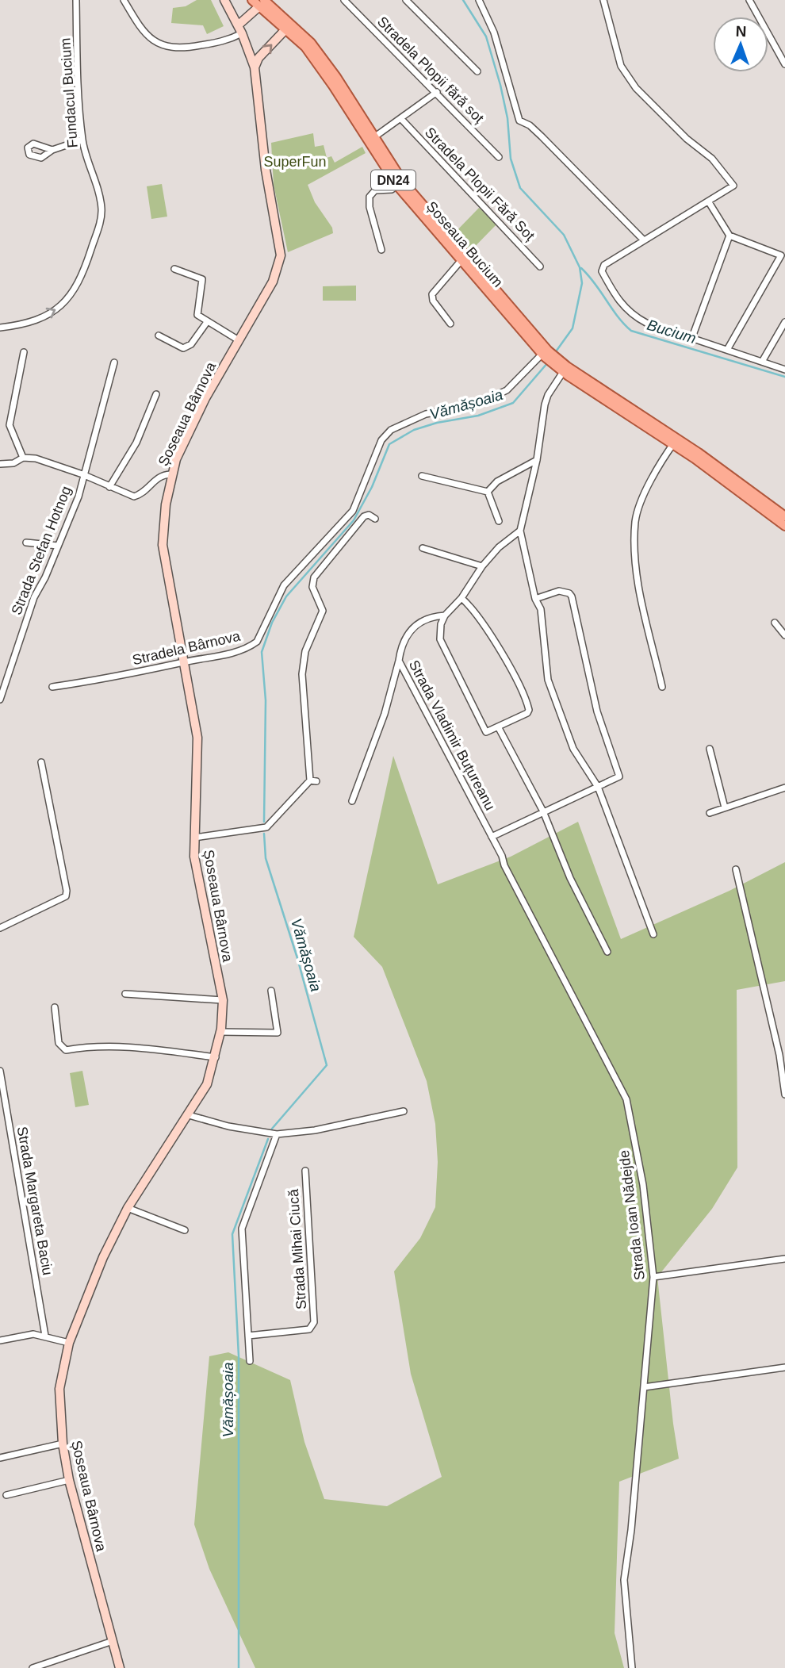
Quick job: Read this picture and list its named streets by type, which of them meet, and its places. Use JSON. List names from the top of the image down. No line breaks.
{"streets":{"main road":["DN24","Șoseaua Bucium","Șoseaua Bârnova"],"street":["Stradela Plopii fără soț","Fundacul Bucium","Stradela Plopii Fără Soț","Strada Stefan Hotnog","Stradela Bârnova","Strada Vladimir Buțureanu","Strada Margareta Baciu","Strada Ioan Nădejde","Strada Mihai Ciucă"]},"crossings":[["Stradela Plopii fără soț","Stradela Plopii Fără Soț"],["Stradela Plopii Fără Soț","Șoseaua Bucium"],["Șoseaua Bucium","Stradela Bârnova"],["Șoseaua Bârnova","Stradela Bârnova"],["Strada Vladimir Buțureanu","Strada Ioan Nădejde"]],"one_way":["Fundacul Bucium"],"water":["Bucium","Vămășoaia"],"parks":["SuperFun"],"north":"top"}
